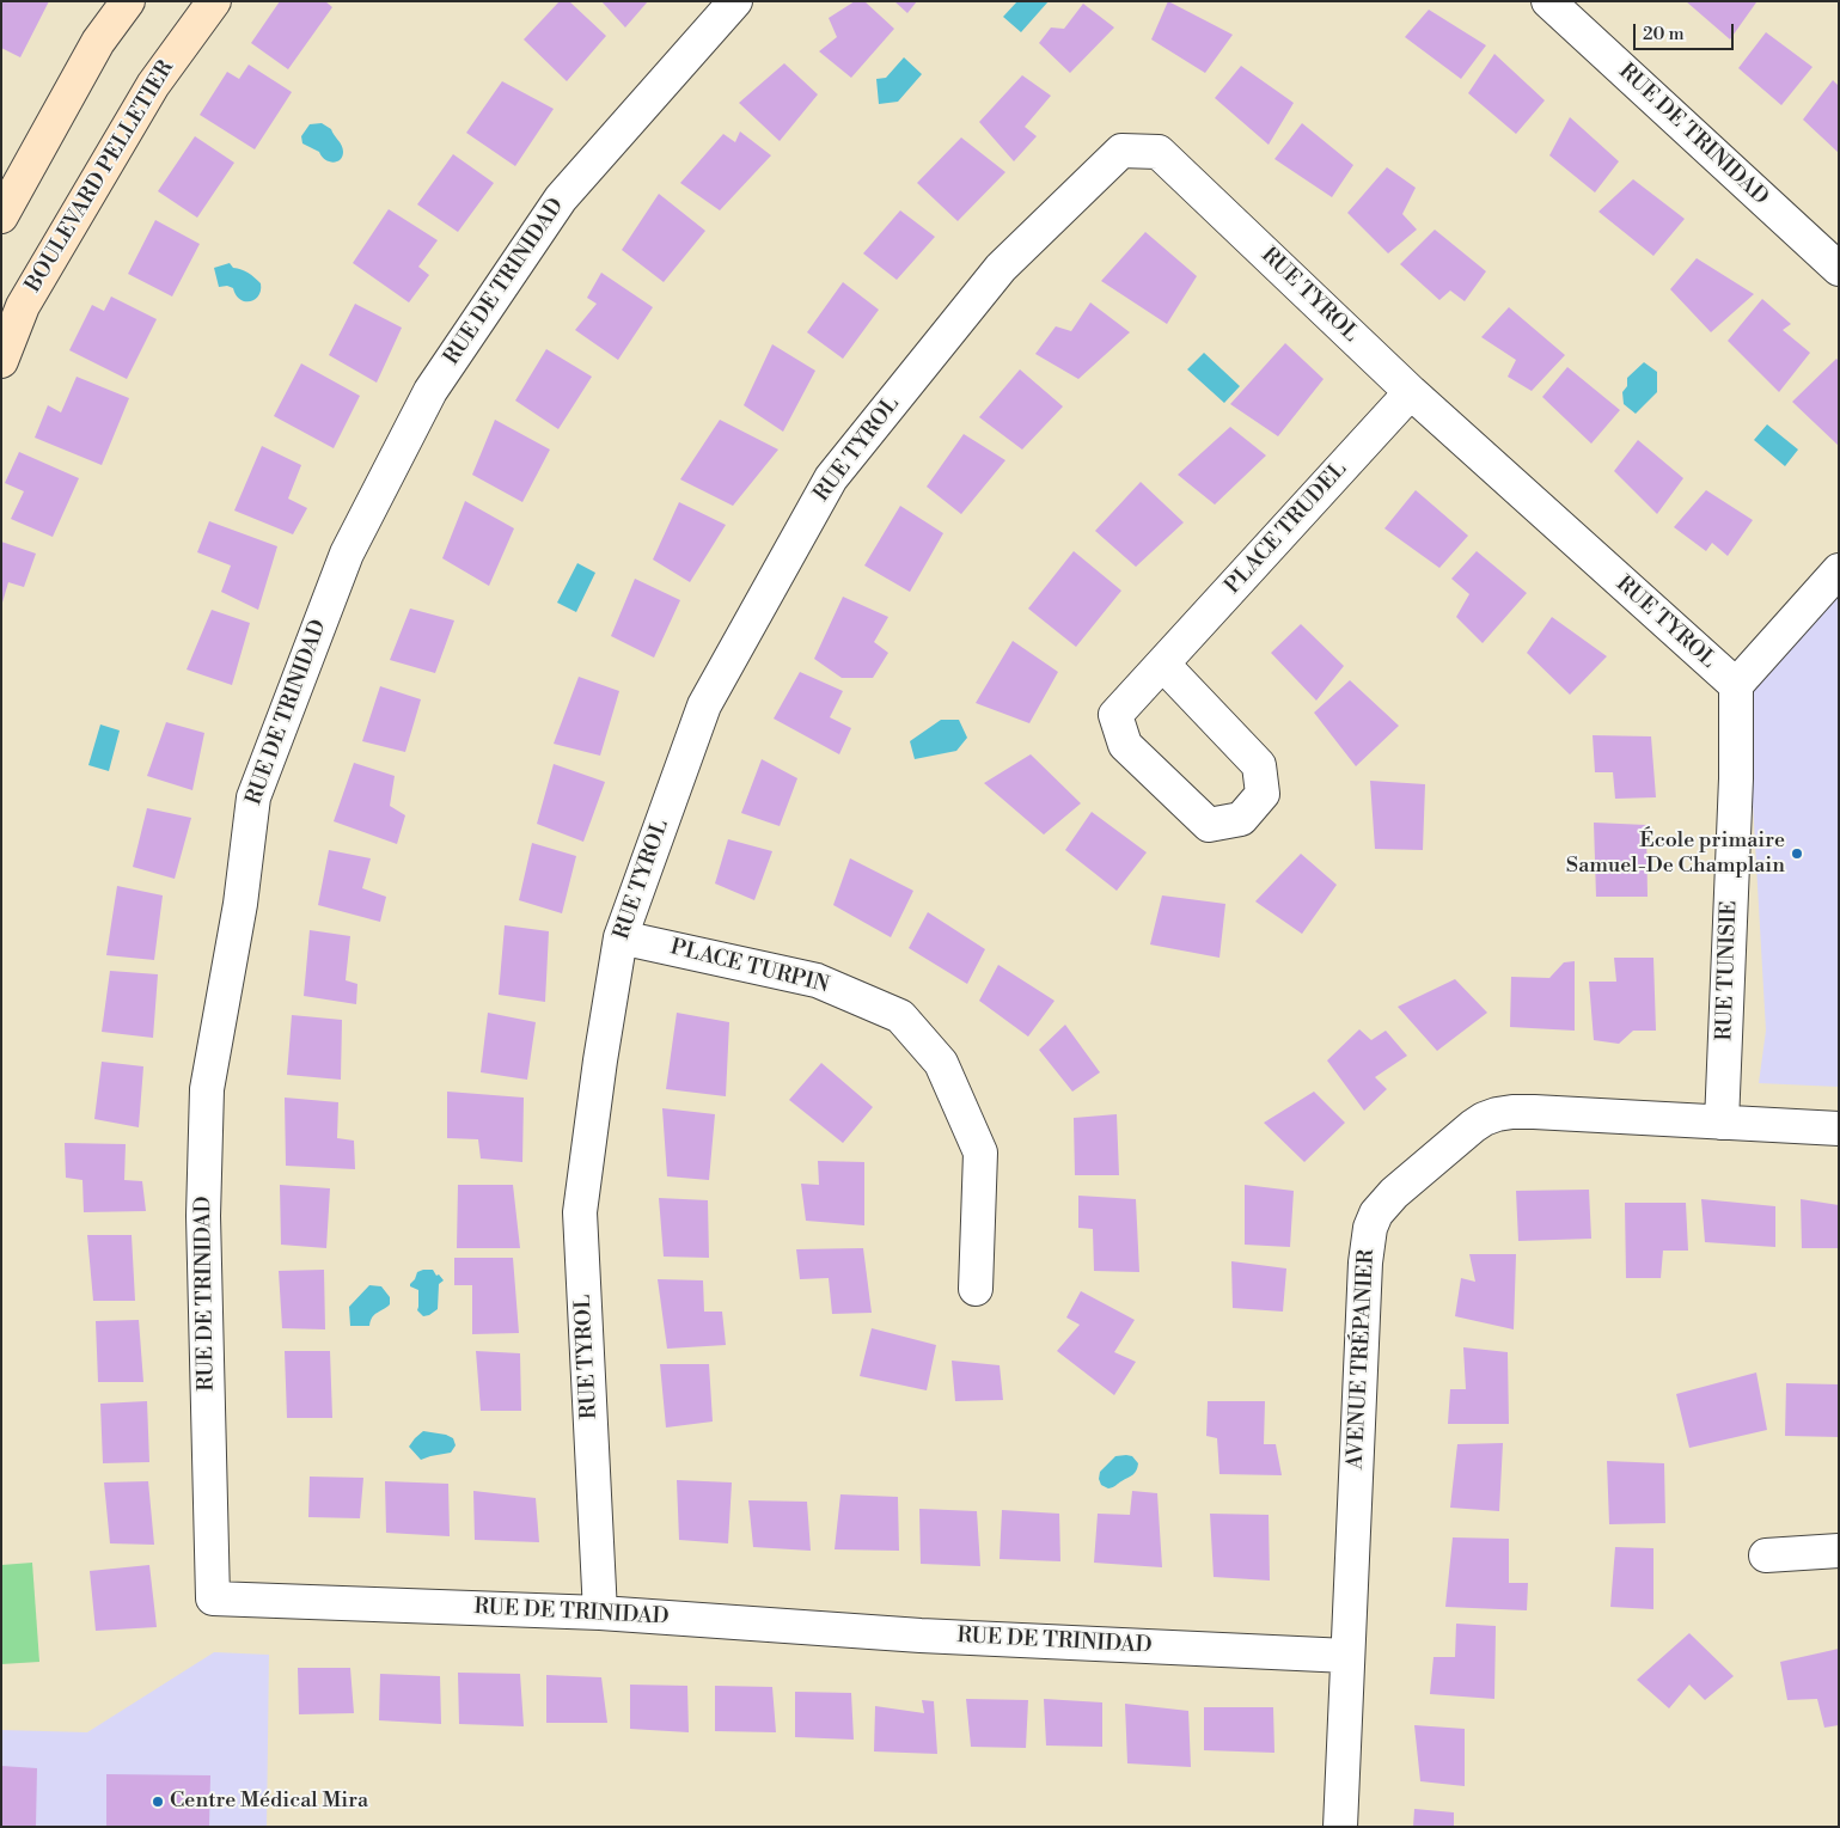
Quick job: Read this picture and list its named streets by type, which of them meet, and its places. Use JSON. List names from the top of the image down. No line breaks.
{"streets":{"street":["RUE DE TRINIDAD","BOULEVARD PELLETIER","RUE TYROL","PLACE TRUDEL","PLACE TURPIN","RUE TUNISIE","AVENUE TRÉPANIER"]},"crossings":[["RUE DE TRINIDAD","RUE TYROL"],["RUE DE TRINIDAD","AVENUE TRÉPANIER"],["RUE TYROL","PLACE TRUDEL"],["RUE TYROL","PLACE TURPIN"],["RUE TYROL","RUE TUNISIE"],["RUE TUNISIE","AVENUE TRÉPANIER"]],"places":["École primaire Samuel-De Champlain","Centre Médical Mira"],"scale_bar":"20 m"}
